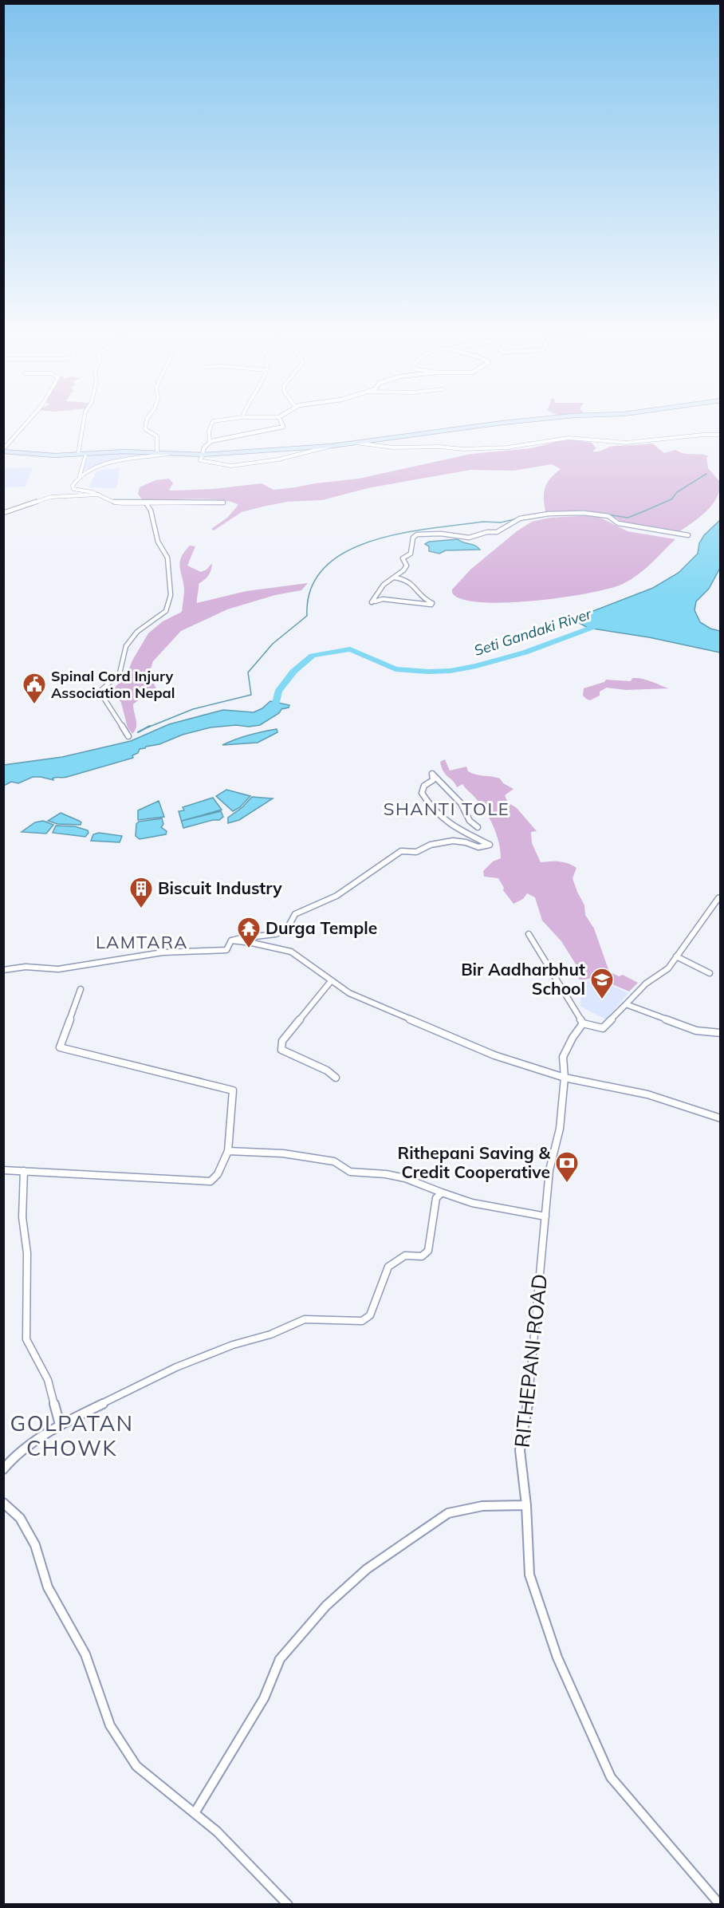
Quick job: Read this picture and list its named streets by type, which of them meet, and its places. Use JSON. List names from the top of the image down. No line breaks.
{"streets":{"street":["RITHEPANI ROAD"]},"districts":["SHANTI TOLE","LAMTARA","GOLPATAN CHOWK"],"water":["Seti Gandaki River"],"places":{"public building":["Spinal Cord Injury Association Nepal"],"building":["Biscuit Industry"],"temple":["Durga Temple"],"school or university":["Bir Aadharbhut School"],"bank":["Rithepani Saving & Credit Cooperative"]}}
